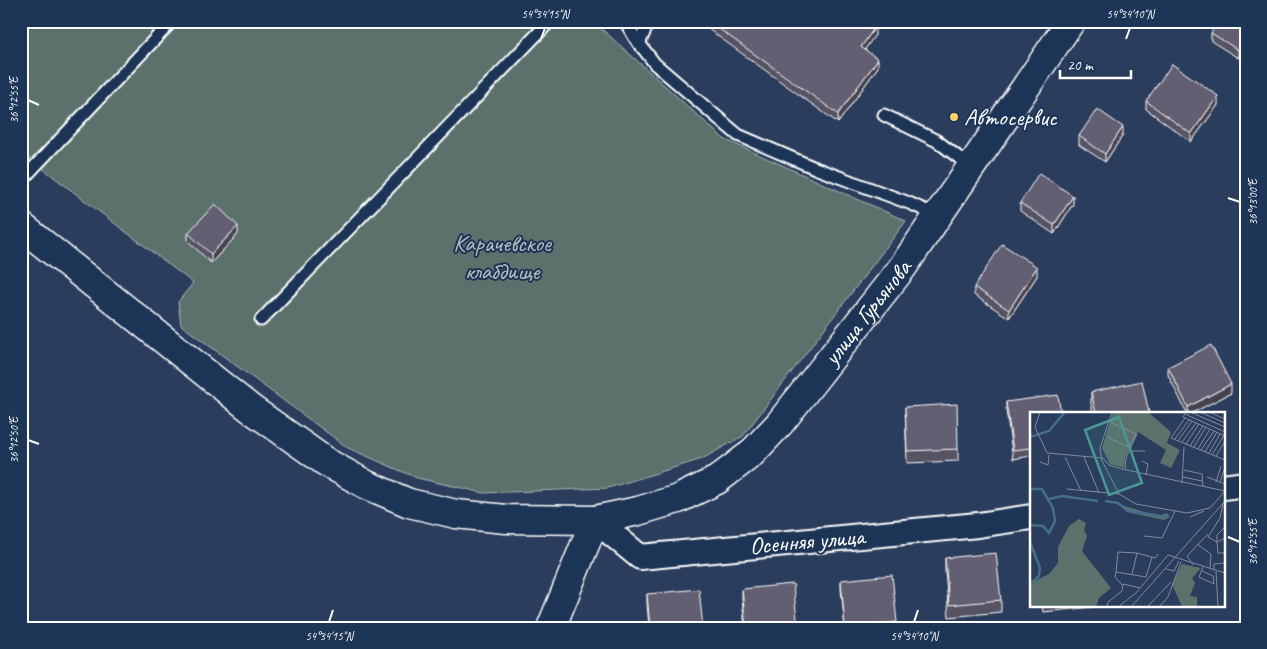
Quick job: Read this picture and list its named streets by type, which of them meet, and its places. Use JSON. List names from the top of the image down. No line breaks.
{"streets":{"street":["улица Гурьянова","Осенняя улица"]},"crossings":[["улица Гурьянова","Осенняя улица"]],"parks":["Карачевское клабдище"],"places":["Автосервис"],"scale_bar":"20 m","coordinates":["54°34'15\"N","54°34'10\"N","36°12'55\"E","36°13'00\"E","36°12'50\"E"]}
